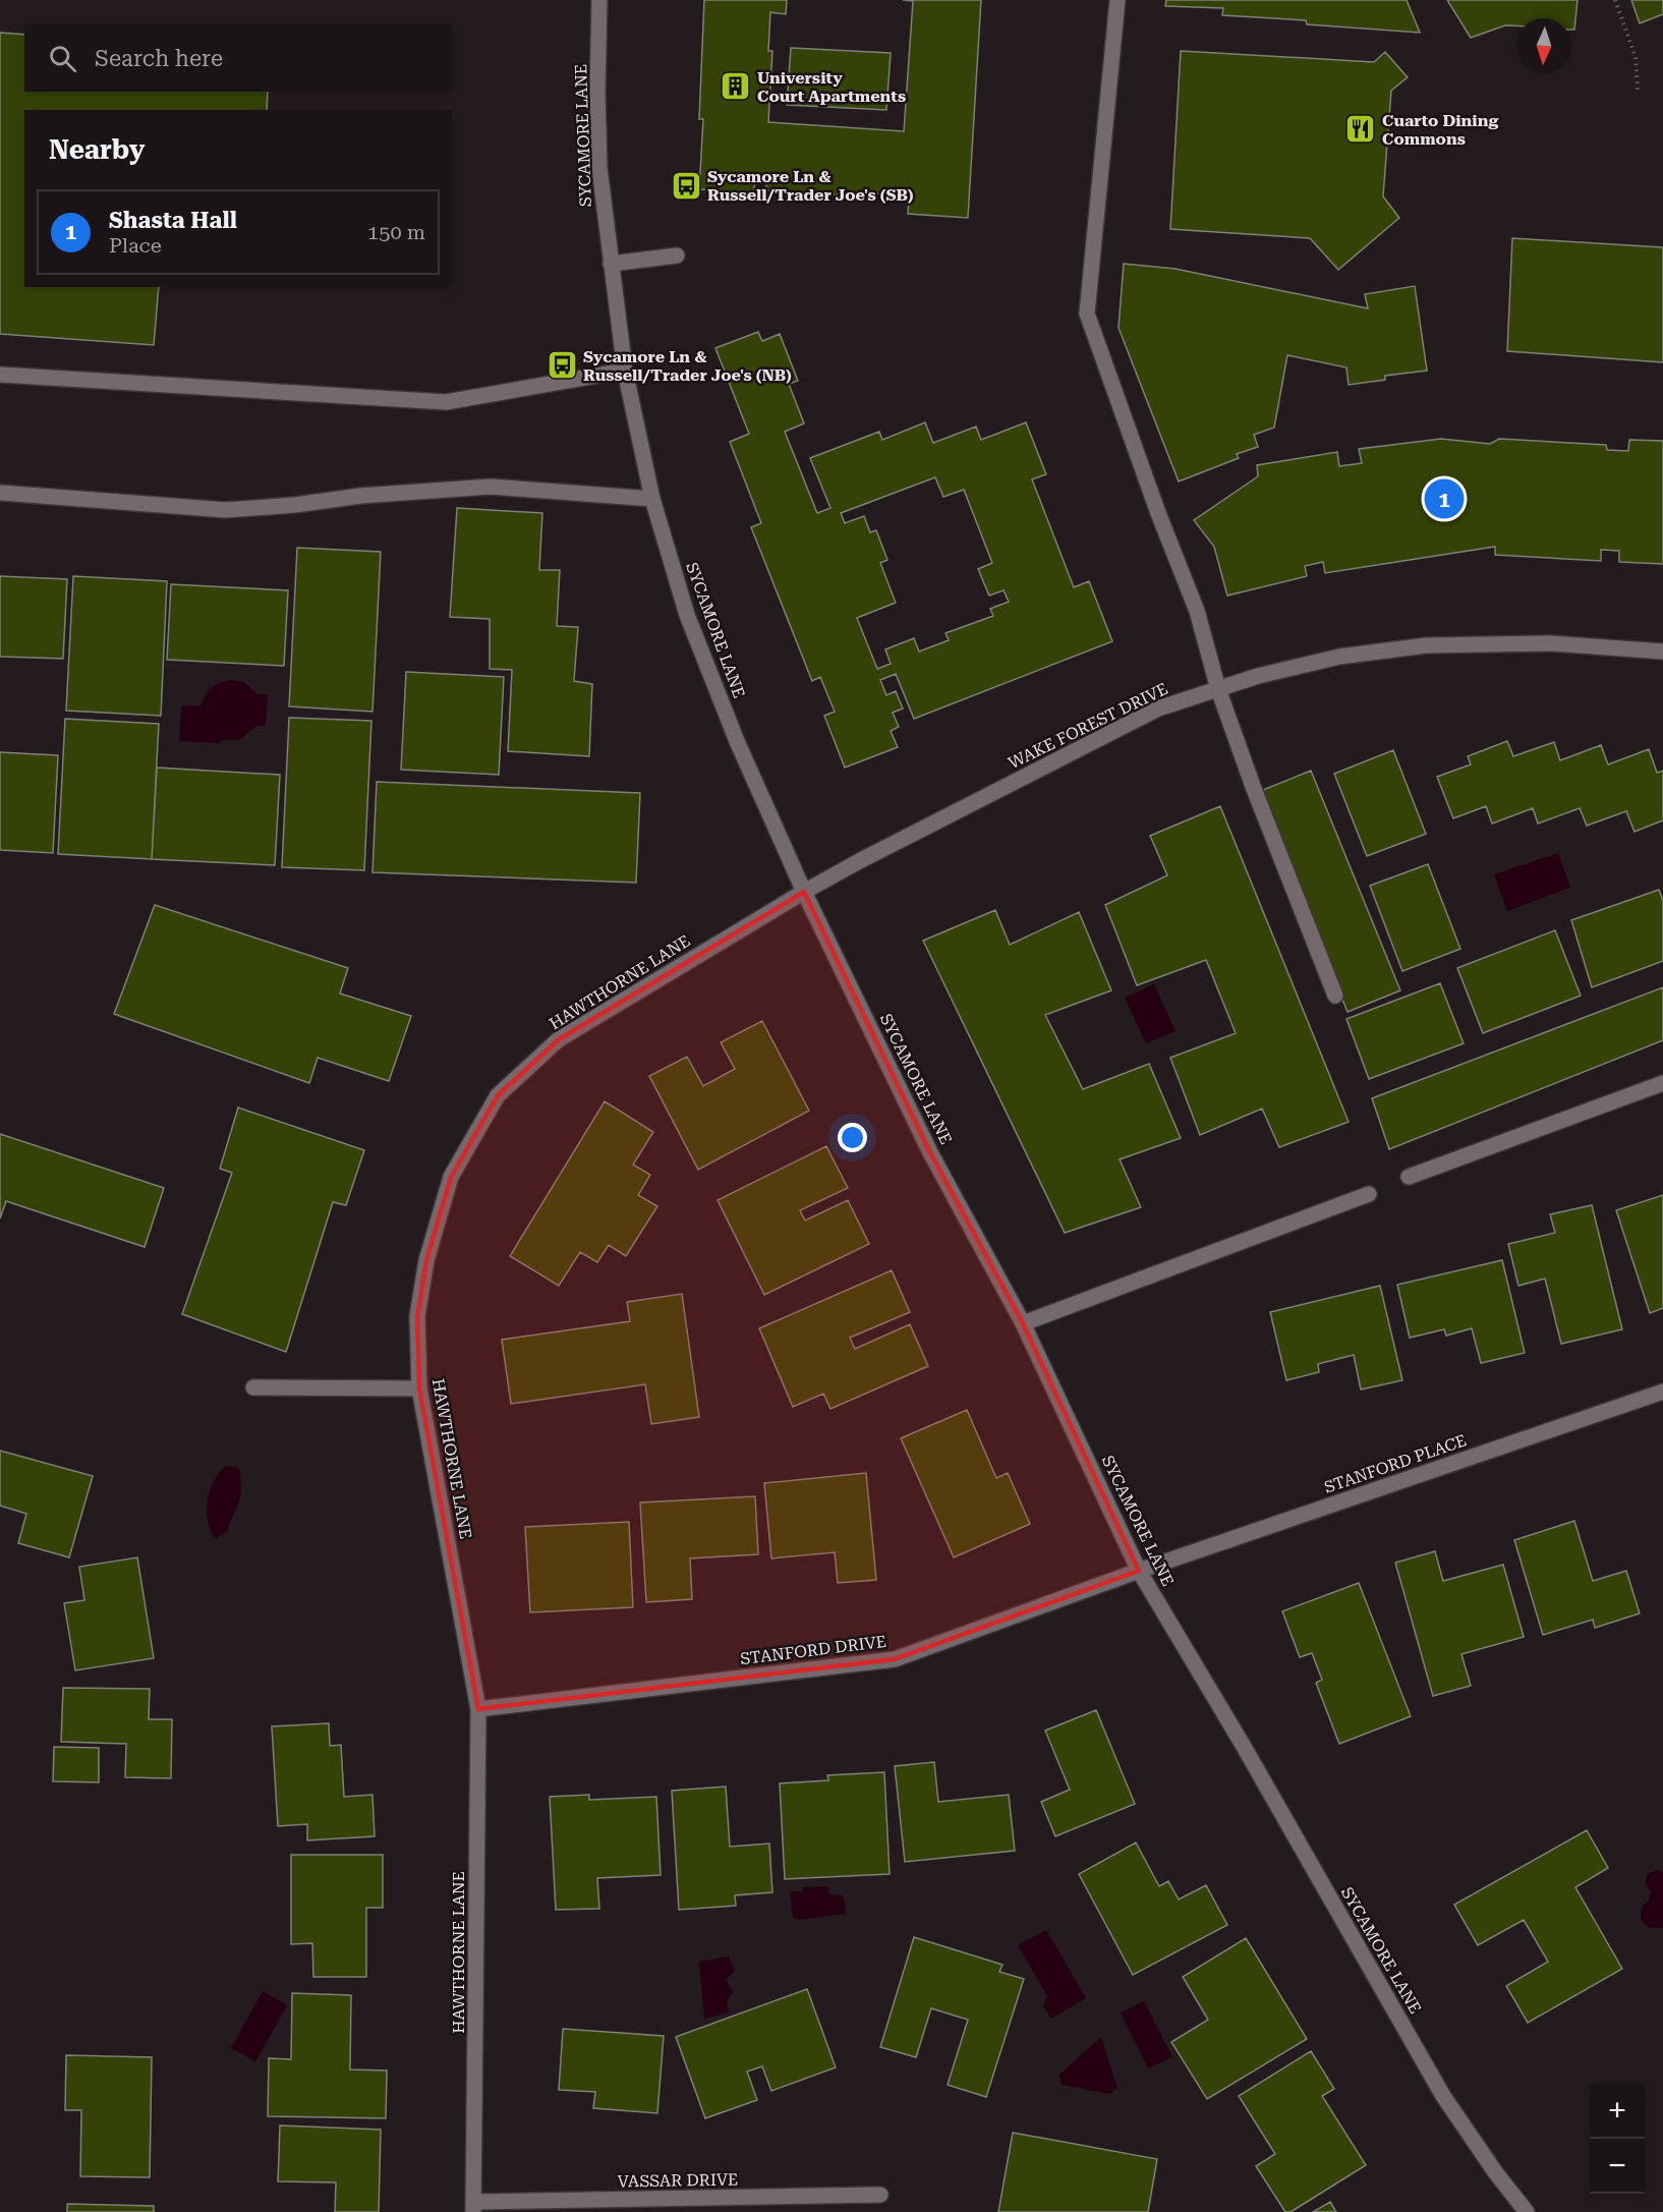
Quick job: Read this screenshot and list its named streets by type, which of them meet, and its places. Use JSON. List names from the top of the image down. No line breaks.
{"streets":{"street":["SYCAMORE LANE","WAKE FOREST DRIVE","HAWTHORNE LANE","STANFORD PLACE","STANFORD DRIVE","VASSAR DRIVE"]},"crossings":[["SYCAMORE LANE","WAKE FOREST DRIVE"],["SYCAMORE LANE","HAWTHORNE LANE"],["SYCAMORE LANE","STANFORD PLACE"],["SYCAMORE LANE","STANFORD DRIVE"],["WAKE FOREST DRIVE","HAWTHORNE LANE"],["HAWTHORNE LANE","STANFORD DRIVE"],["HAWTHORNE LANE","VASSAR DRIVE"],["STANFORD PLACE","STANFORD DRIVE"]],"places":{"building":["University Court Apartments"],"restaurant":["Cuarto Dining Commons"],"bus stop":["Sycamore Ln & Russell/Trader Joe's (SB)","Sycamore Ln & Russell/Trader Joe's (NB)"]},"north":"bottom","page":{"search":"Search here","heading":"Nearby","list":[{"mark":"1","name":"Shasta Hall","note":"Place","value":"150 m"}],"pins":"1","map_buttons":["+","−"]}}
